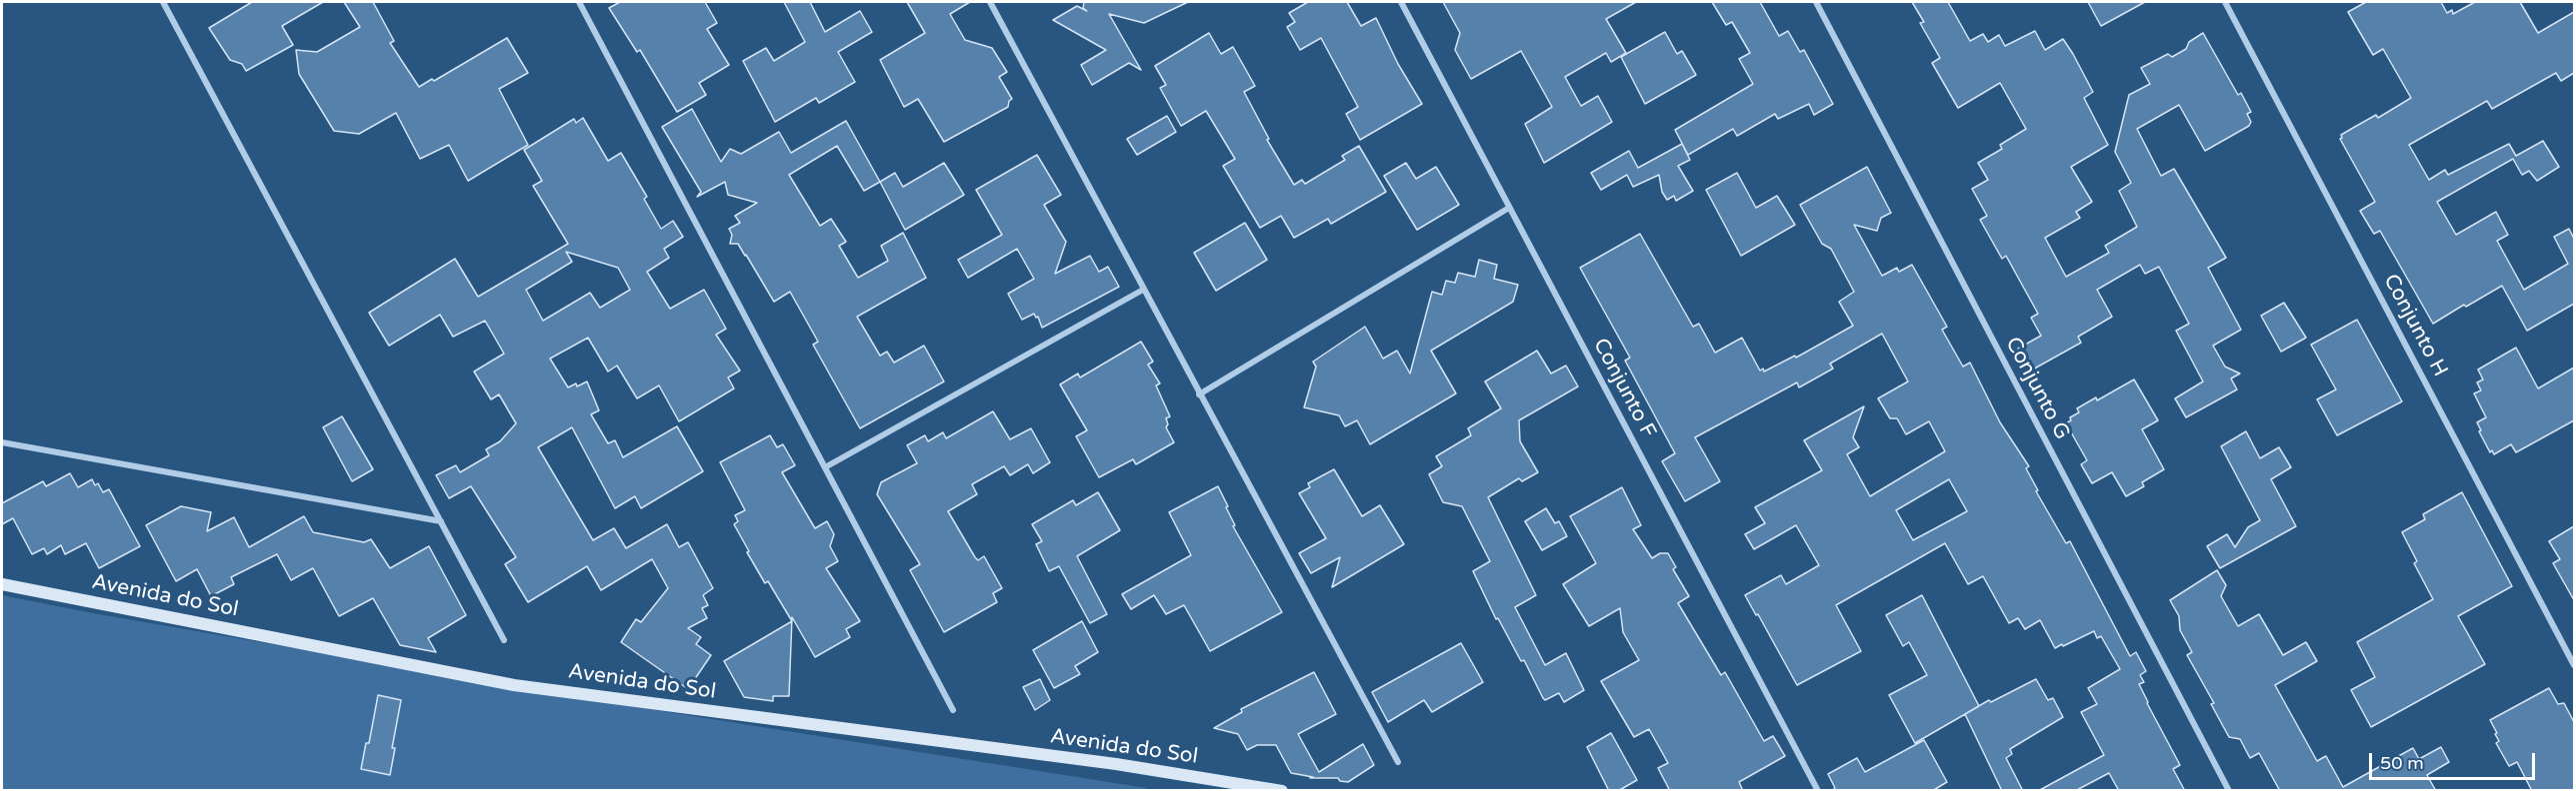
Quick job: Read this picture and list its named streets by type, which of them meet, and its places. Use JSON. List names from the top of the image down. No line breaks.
{"streets":{"street":["Conjunto H","Conjunto F","Conjunto G","Avenida do Sol"]},"scale_bar":"50 m"}
